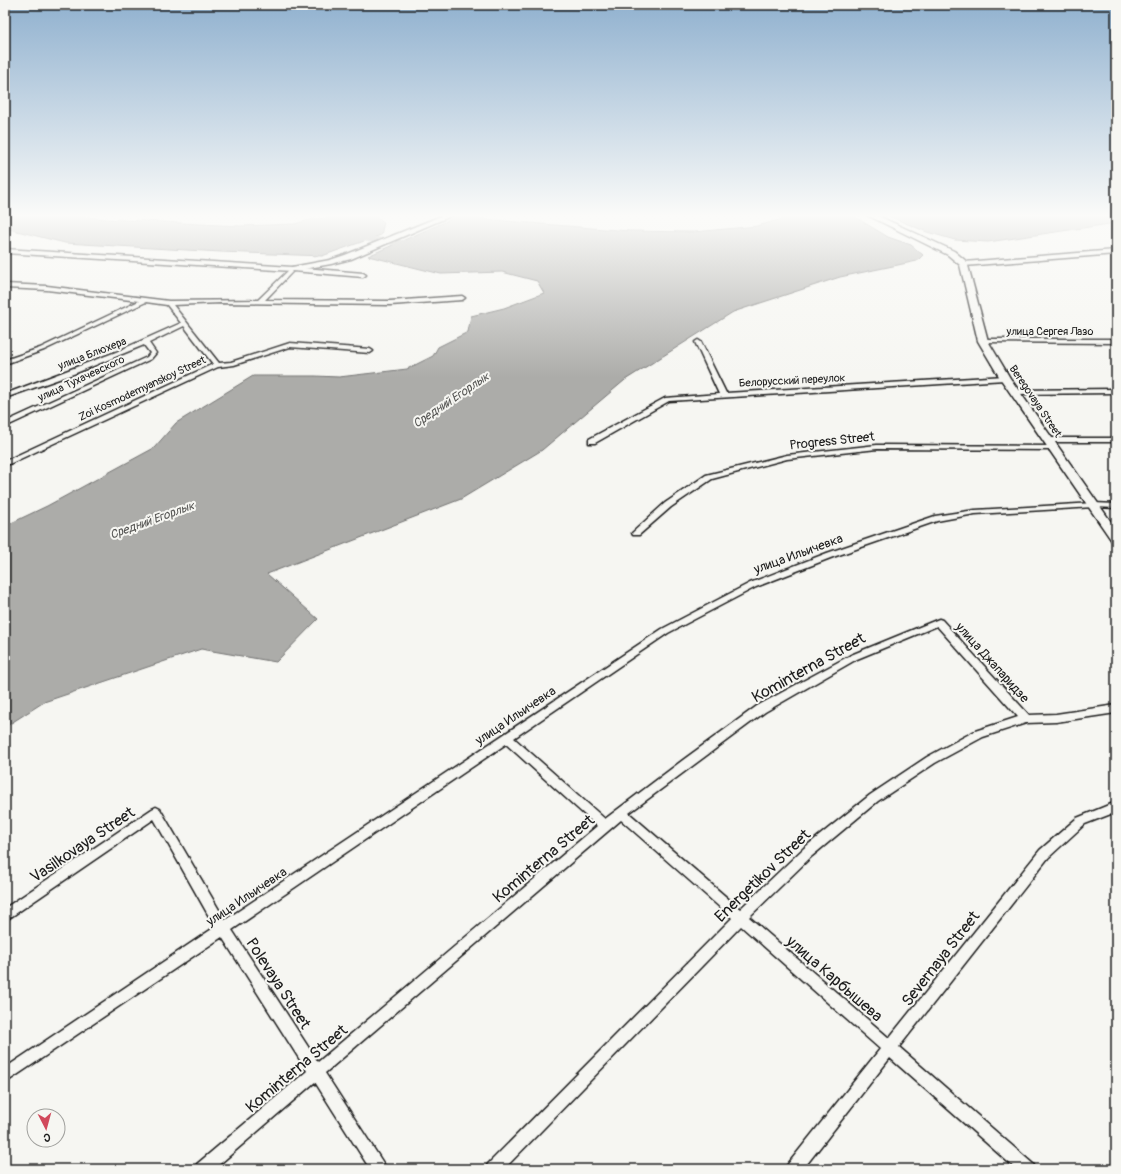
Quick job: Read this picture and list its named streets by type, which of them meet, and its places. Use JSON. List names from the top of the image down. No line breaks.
{"streets":{"main road":["Beregovaya Street"],"street":["улица Сергея Лазо","улица Блюхера","улица Тухачевского","Белорусский переулок","Zoi Kosmodemyanskoy Street","Progress Street","улица Ильичевка","улица Джапаридзе","Kominterna Street","Vasilkovaya Street","Energetikov Street","Severnaya Street","улица Карбышева","Polevaya Street"]},"crossings":[["улица Сергея Лазо","Beregovaya Street"],["улица Блюхера","улица Тухачевского"],["улица Блюхера","Zoi Kosmodemyanskoy Street"],["Белорусский переулок","Beregovaya Street"],["Beregovaya Street","Progress Street"],["Beregovaya Street","улица Ильичевка"],["улица Ильичевка","Polevaya Street"],["улица Джапаридзе","Kominterna Street"],["улица Джапаридзе","Energetikov Street"],["Kominterna Street","улица Карбышева"],["Kominterna Street","Polevaya Street"],["Vasilkovaya Street","Polevaya Street"],["Energetikov Street","улица Карбышева"],["Severnaya Street","улица Карбышева"]],"water":["Средний Егорлык"],"north":"bottom"}
